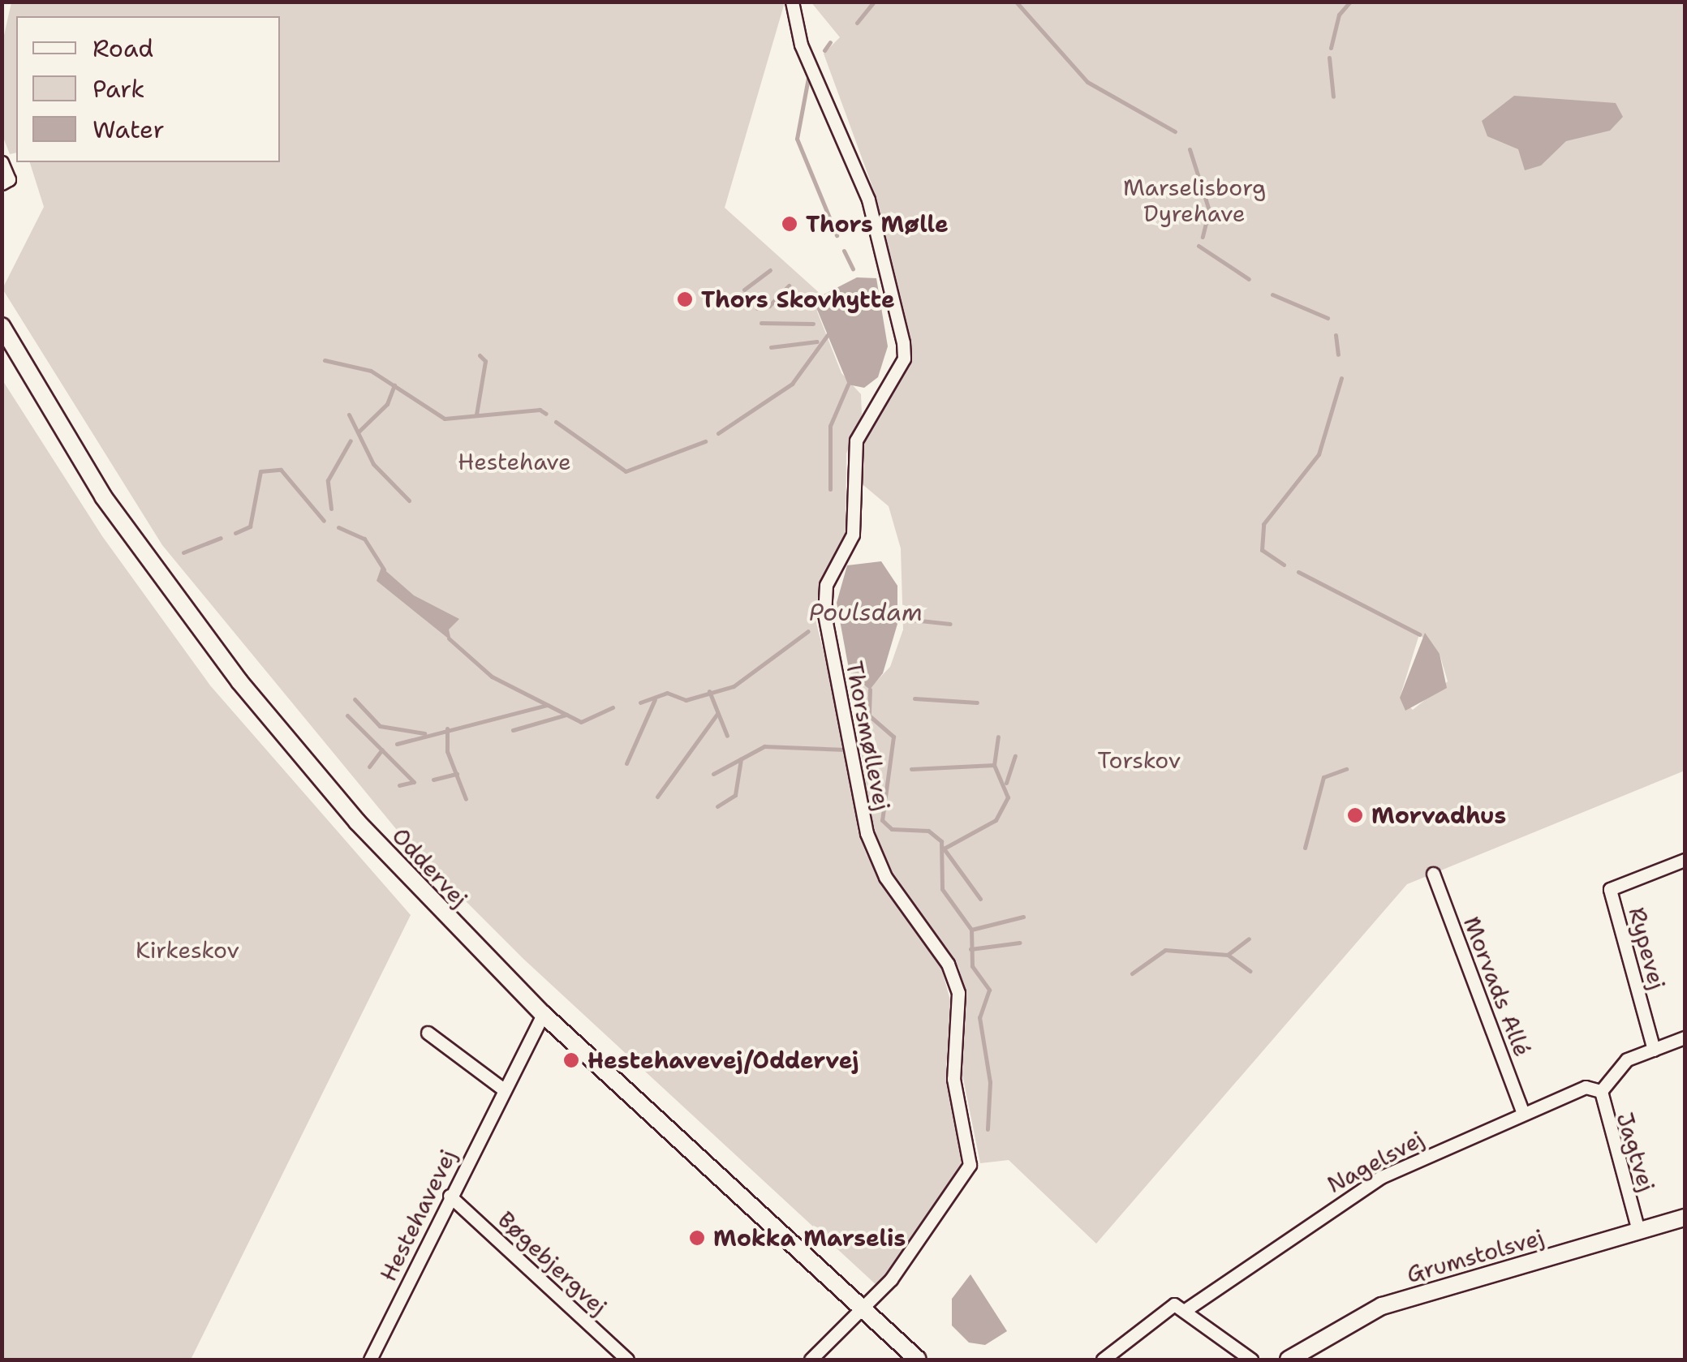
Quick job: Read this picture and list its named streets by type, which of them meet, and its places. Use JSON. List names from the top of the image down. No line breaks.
{"streets":{"street":["Thorsmøllevej","Oddervej","Rypevej","Morvads Allé","Jagtvej","Nagelsvej","Hestehavevej","Grumstolsvej","Bøgebjergvej"]},"crossings":[["Thorsmøllevej","Oddervej"],["Oddervej","Hestehavevej"],["Rypevej","Jagtvej"],["Morvads Allé","Nagelsvej"],["Jagtvej","Nagelsvej"],["Jagtvej","Grumstolsvej"],["Hestehavevej","Bøgebjergvej"]],"water":["Poulsdam"],"parks":["Marselisborg Dyrehave","Hestehave","Torskov","Kirkeskov"],"places":["Thors Mølle","Thors Skovhytte","Morvadhus","Hestehavevej/Oddervej","Mokka Marselis"],"legend":["Road","Park","Water"]}
